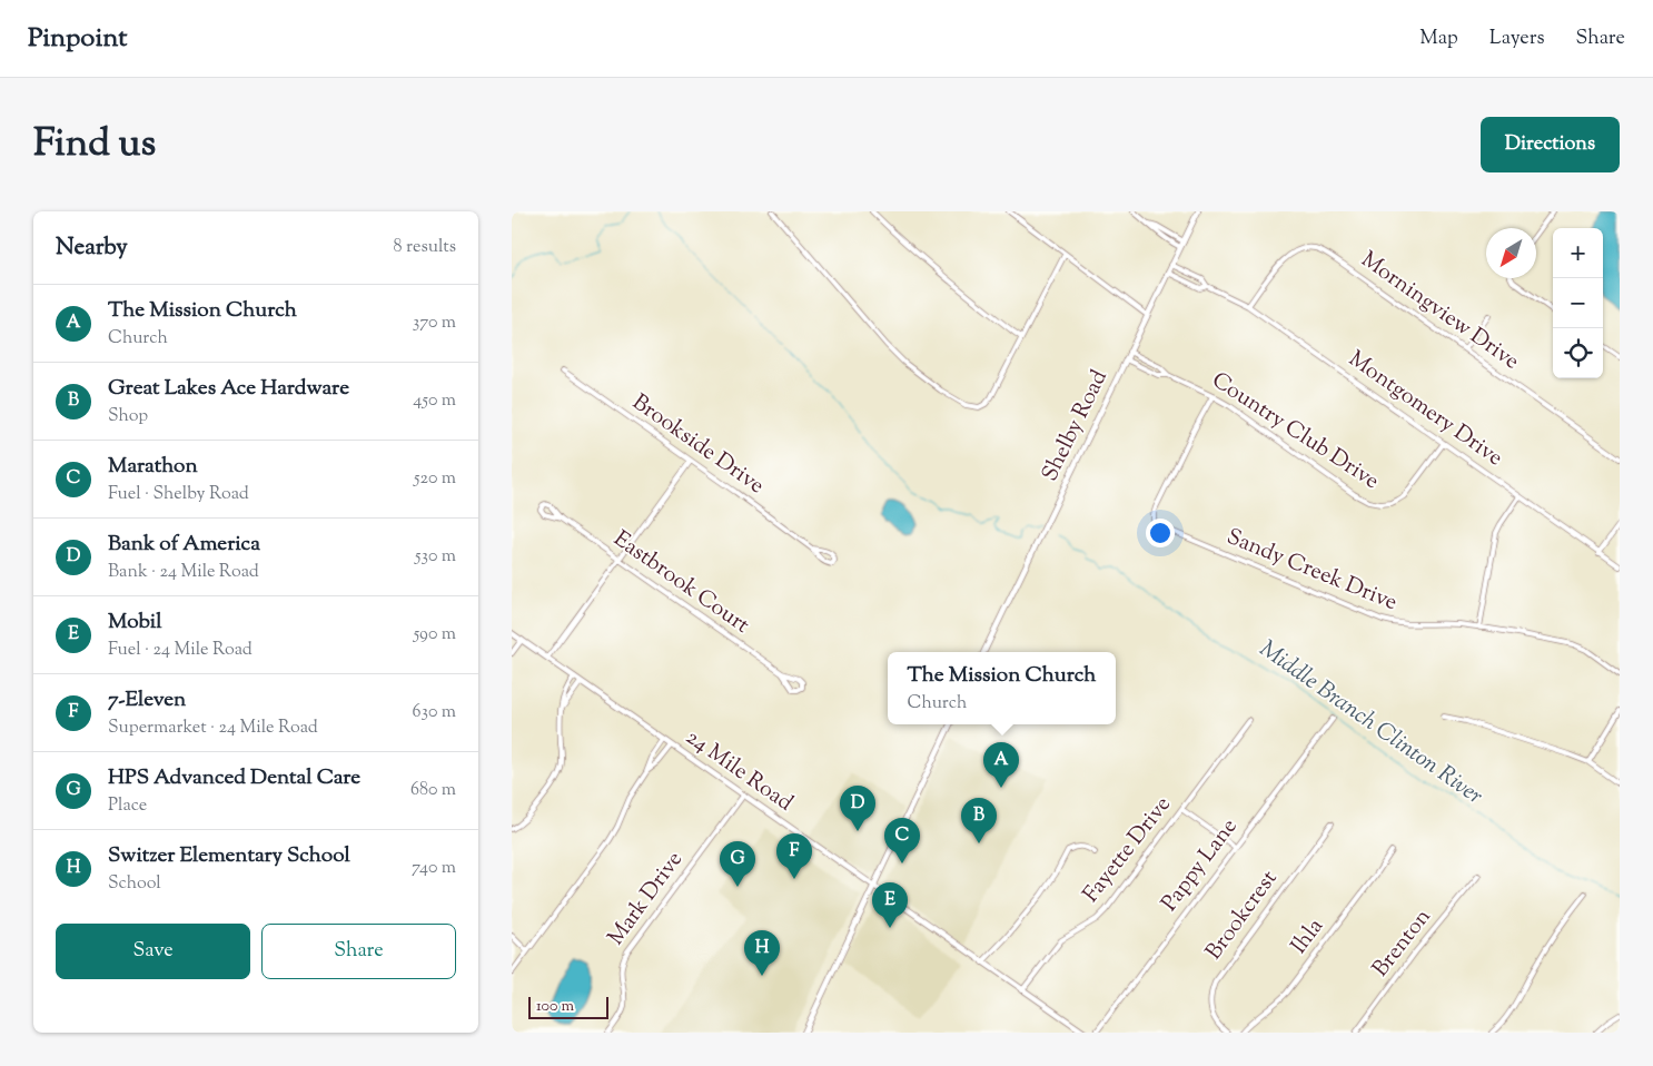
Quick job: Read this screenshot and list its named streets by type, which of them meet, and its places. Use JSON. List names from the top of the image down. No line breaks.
{"streets":{"street":["Morningview Drive","Montgomery Drive","Shelby Road","Country Club Drive","Brookside Drive","Sandy Creek Drive","Eastbrook Court","24 Mile Road","Fayette Drive","Pappy Lane","Mark Drive","Brookcrest","Ihla","Brenton"]},"crossings":[["Morningview Drive","Montgomery Drive"],["Montgomery Drive","Shelby Road"],["Montgomery Drive","Country Club Drive"],["Shelby Road","Country Club Drive"],["Country Club Drive","Sandy Creek Drive"],["24 Mile Road","Fayette Drive"],["24 Mile Road","Mark Drive"]],"water":["Middle Branch Clinton River"],"scale_bar":"100 m","north":"bottom left","page":{"header":"Pinpoint","nav":["Map","Layers","Share"],"title":"Find us","buttons":["Directions",["Save","Share"]],"heading":["Nearby","8 results"],"map_buttons":["+","−"],"list":[{"mark":"A","name":"The Mission Church","note":"Church","value":"370 m"},{"mark":"B","name":"Great Lakes Ace Hardware","note":"Shop","value":"450 m"},{"mark":"C","name":"Marathon","note":"Fuel · Shelby Road","value":"520 m"},{"mark":"D","name":"Bank of America","note":"Bank · 24 Mile Road","value":"530 m"},{"mark":"E","name":"Mobil","note":"Fuel · 24 Mile Road","value":"590 m"},{"mark":"F","name":"7-Eleven","note":"Supermarket · 24 Mile Road","value":"630 m"},{"mark":"G","name":"HPS Advanced Dental Care","note":"Place","value":"680 m"},{"mark":"H","name":"Switzer Elementary School","note":"School","value":"740 m"}],"popup":["The Mission Church","Church"],"pins":["A","D","B","C","F","G","E","H"],"scale":"100 m"}}
